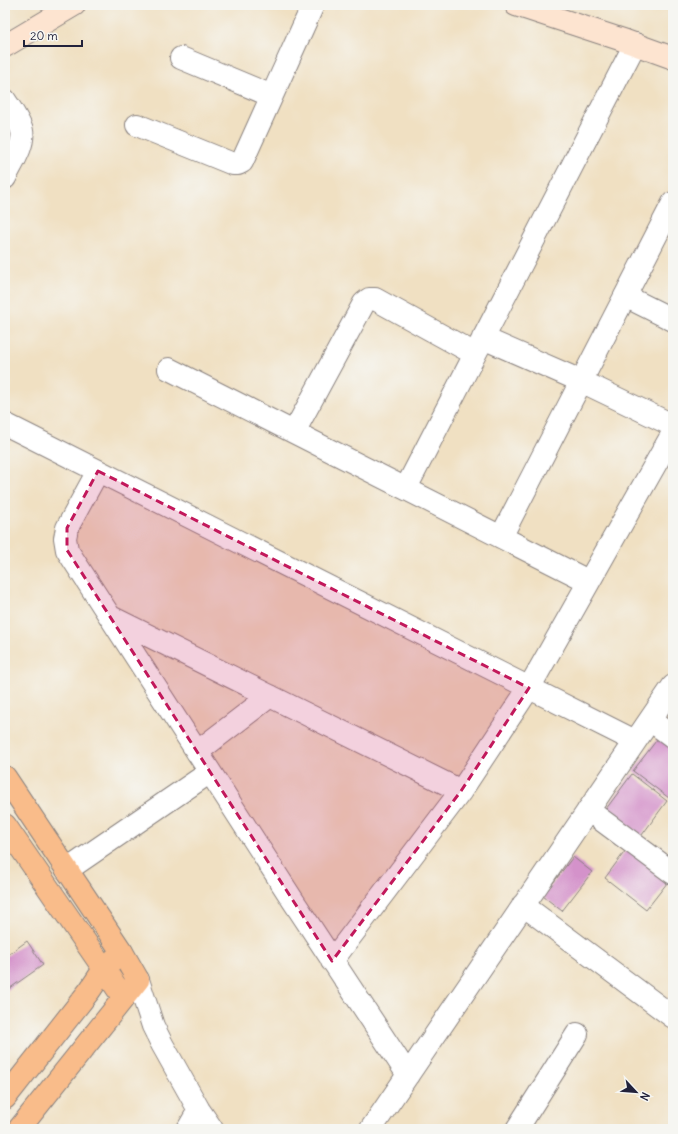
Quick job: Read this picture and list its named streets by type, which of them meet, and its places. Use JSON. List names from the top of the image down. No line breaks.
{"scale_bar":"20 m","north":"bottom right"}
